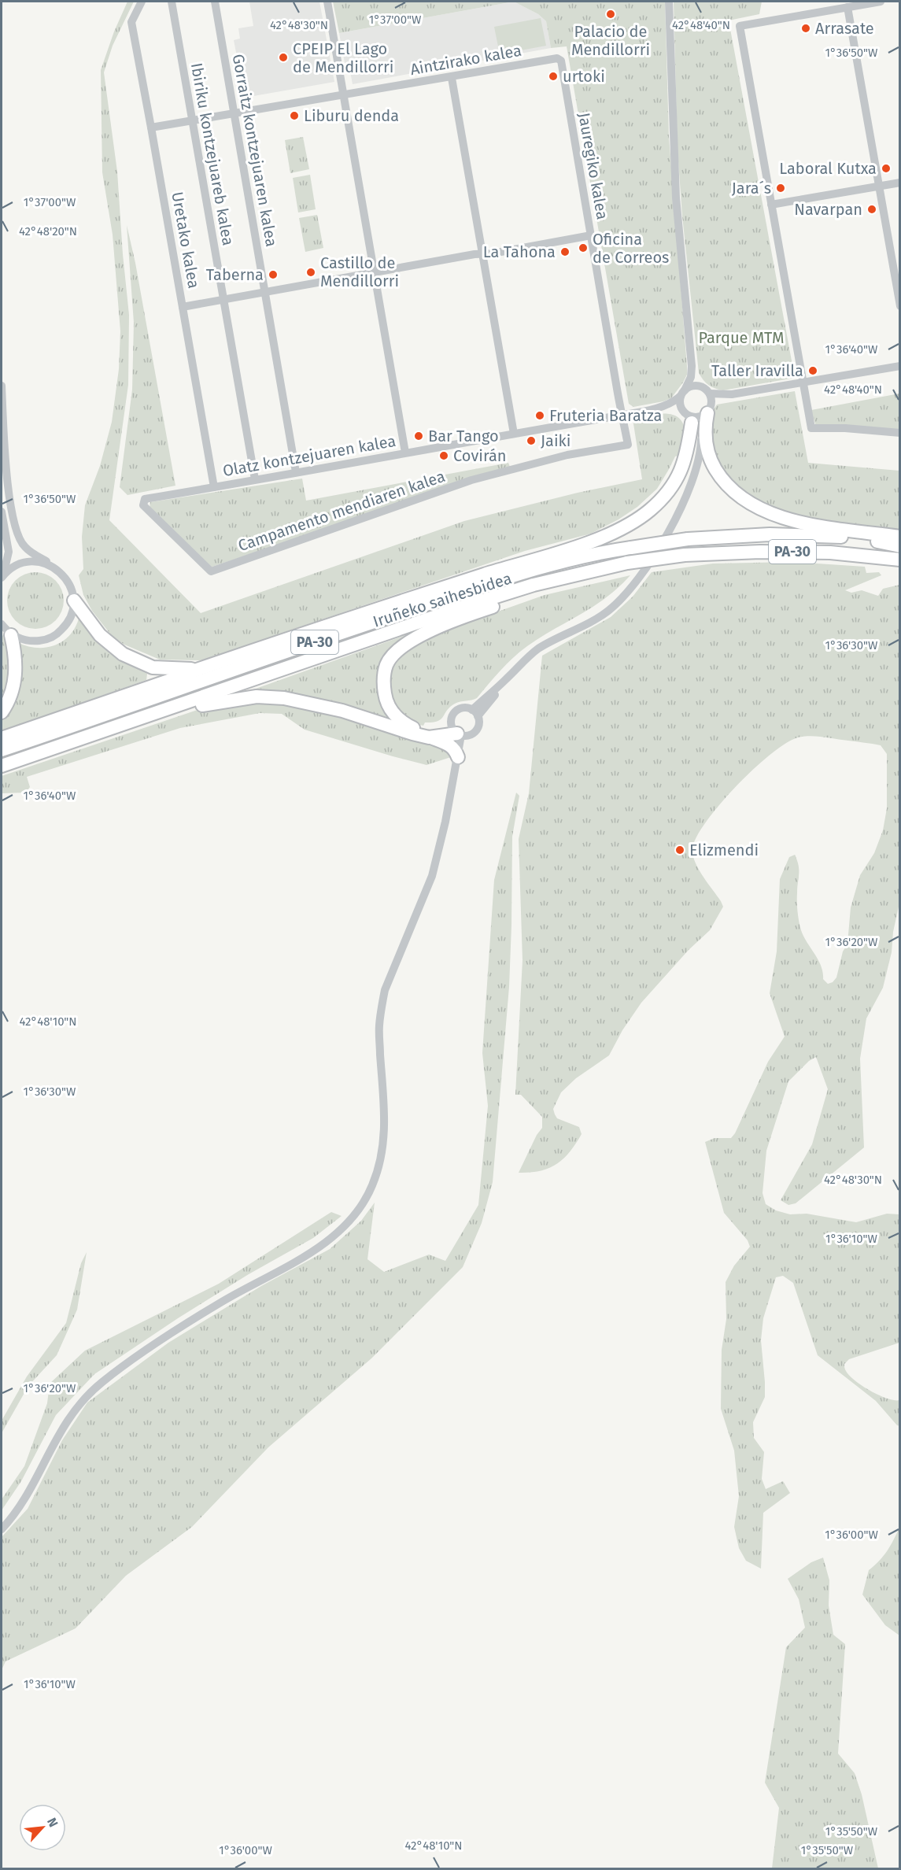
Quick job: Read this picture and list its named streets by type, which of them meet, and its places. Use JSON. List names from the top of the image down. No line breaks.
{"streets":{"highway":["PA-30","Iruñeko saihesbidea"],"street":["Aintzirako kalea","Gorraitz kontzejuaren kalea","Ibiriku kontzejuareb kalea","Jauregiko kalea","Uretako kalea","Olatz kontzejuaren kalea","Campamento mendiaren kalea"]},"crossings":[["Aintzirako kalea","Gorraitz kontzejuaren kalea"],["Aintzirako kalea","Ibiriku kontzejuareb kalea"],["Aintzirako kalea","Jauregiko kalea"],["Aintzirako kalea","Uretako kalea"],["Gorraitz kontzejuaren kalea","Olatz kontzejuaren kalea"],["Ibiriku kontzejuareb kalea","Olatz kontzejuaren kalea"],["Jauregiko kalea","Olatz kontzejuaren kalea"],["Jauregiko kalea","Campamento mendiaren kalea"],["Uretako kalea","Olatz kontzejuaren kalea"],["Olatz kontzejuaren kalea","Campamento mendiaren kalea"]],"parks":["Parque MTM"],"places":["Palacio de Mendillorri","Arrasate","CPEIP El Lago de Mendillorri","urtoki","Liburu denda","Laboral Kutxa","Jara´s","Navarpan","Oficina de Correos","La Tahona","Castillo de Mendillorri","Taberna","Taller Iravilla","Fruteria Baratza","Bar Tango","Jaiki","Covirán","Elizmendi"],"north":"top right","coordinates":["1°37'00\"W","42°48'30\"N","42°48'40\"N","1°36'50\"W","42°48'20\"N","1°36'40\"W","1°36'30\"W","1°36'20\"W","42°48'10\"N","1°36'10\"W","1°36'00\"W","1°35'50\"W"]}
